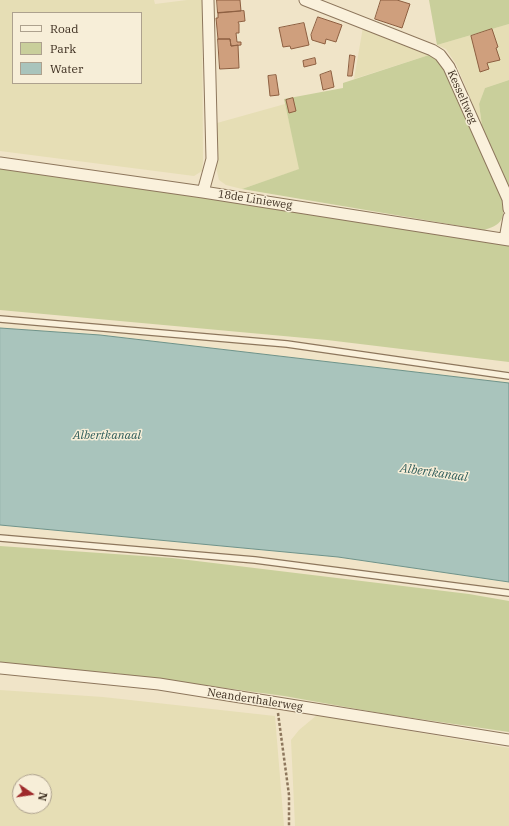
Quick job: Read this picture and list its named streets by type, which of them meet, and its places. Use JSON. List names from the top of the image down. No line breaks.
{"streets":{"street":["Kesseltweg","18de Linieweg","Neanderthalerweg"]},"water":["Albertkanaal"],"legend":["Road","Park","Water"],"north":"right"}
